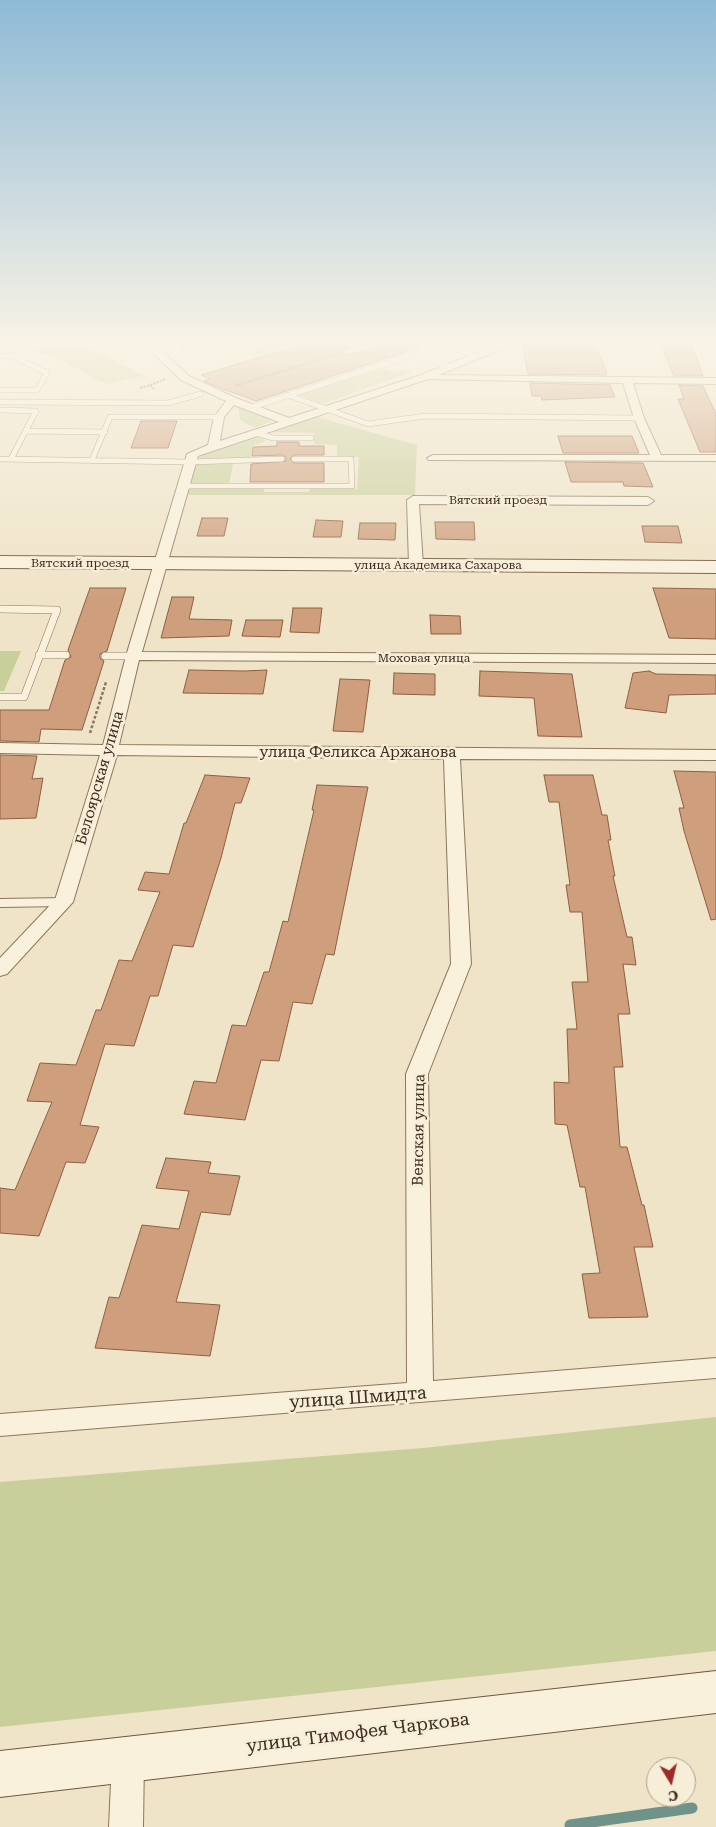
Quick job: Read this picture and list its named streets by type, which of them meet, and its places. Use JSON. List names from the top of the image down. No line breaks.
{"streets":{"street":["Вятский проезд","улица Академика Сахарова","Моховая улица","улица Феликса Аржанова","Белоярская улица","Венская улица","улица Шмидта","улица Тимофея Чаркова"]},"crossings":[["Вятский проезд","улица Академика Сахарова"],["Вятский проезд","Белоярская улица"],["улица Академика Сахарова","Белоярская улица"],["Моховая улица","Белоярская улица"],["улица Феликса Аржанова","Белоярская улица"],["улица Феликса Аржанова","Венская улица"],["Венская улица","улица Шмидта"]],"north":"bottom"}
